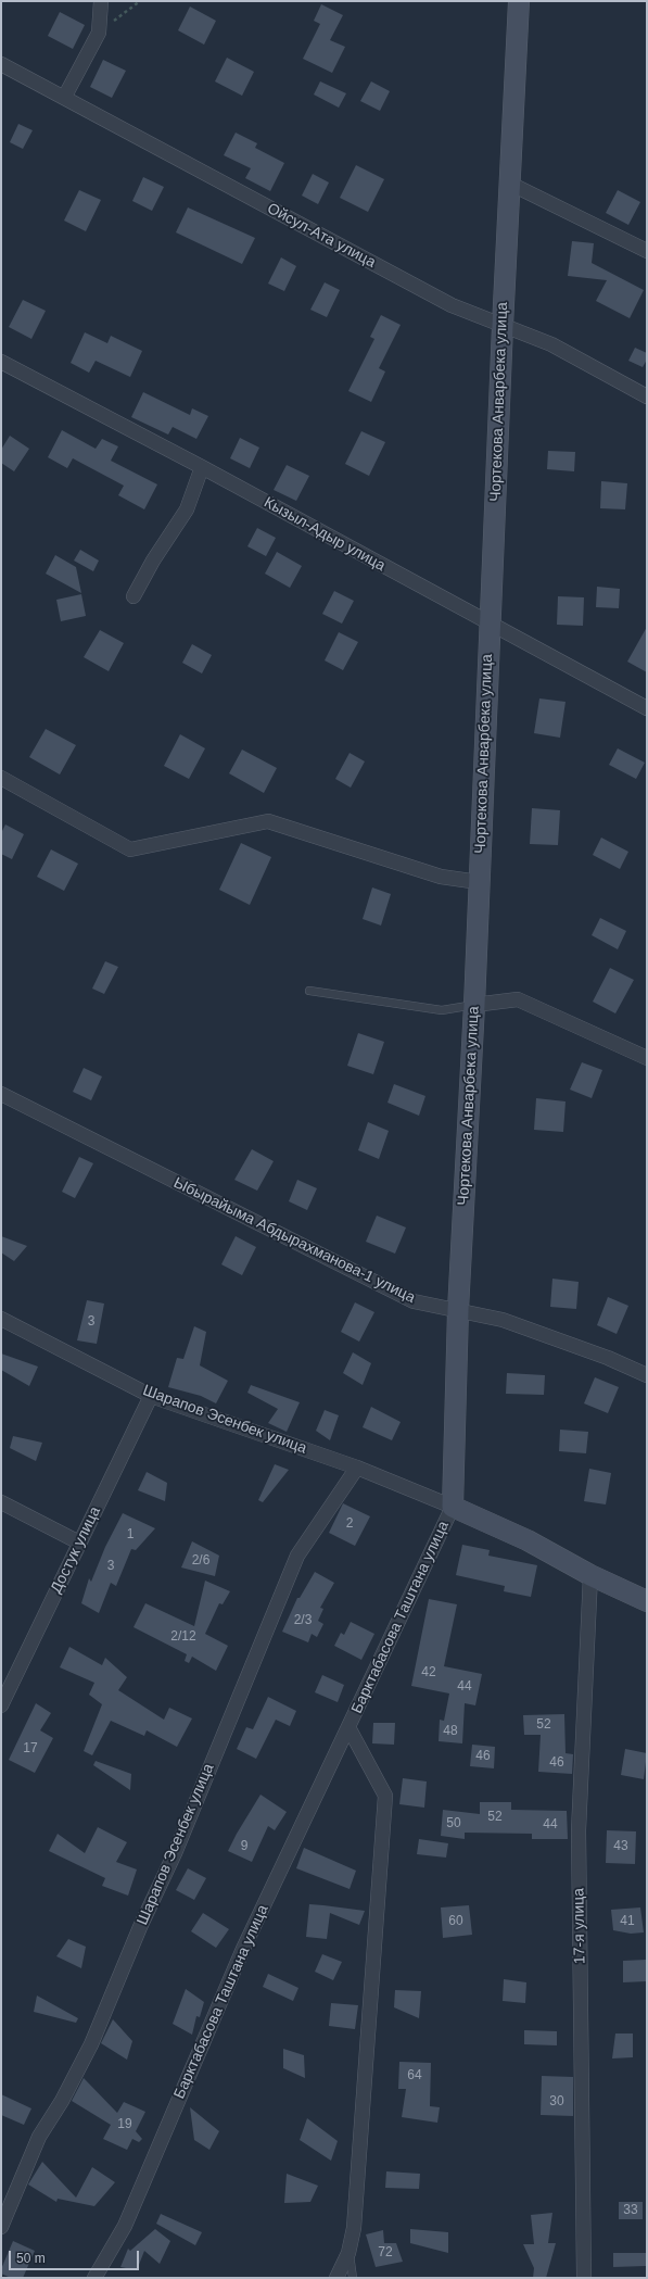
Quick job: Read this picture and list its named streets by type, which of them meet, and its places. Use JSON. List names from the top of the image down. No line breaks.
{"streets":{"street":["Ойсул-Ата улица","Чортекова Анварбека улица","Кызыл-Адыр улица","Ыбырайыма Абдырахманова-1 улица","Шарапов Эсенбек улица","Достук улица","Барктабасова Таштана улица","17-я улица"]},"crossings":[["Ойсул-Ата улица","Чортекова Анварбека улица"],["Чортекова Анварбека улица","Кызыл-Адыр улица"],["Чортекова Анварбека улица","Ыбырайыма Абдырахманова-1 улица"],["Чортекова Анварбека улица","Шарапов Эсенбек улица"],["Чортекова Анварбека улица","Барктабасова Таштана улица"],["Шарапов Эсенбек улица","Достук улица"],["Шарапов Эсенбек улица","Барктабасова Таштана улица"]],"house_numbers":["3","2","1","2/6","3","2/3","2/12","42","44","52","48","17","46","46","52","50","44","9","43","60","41","64","30","19","33","72"],"scale_bar":"50 m"}
